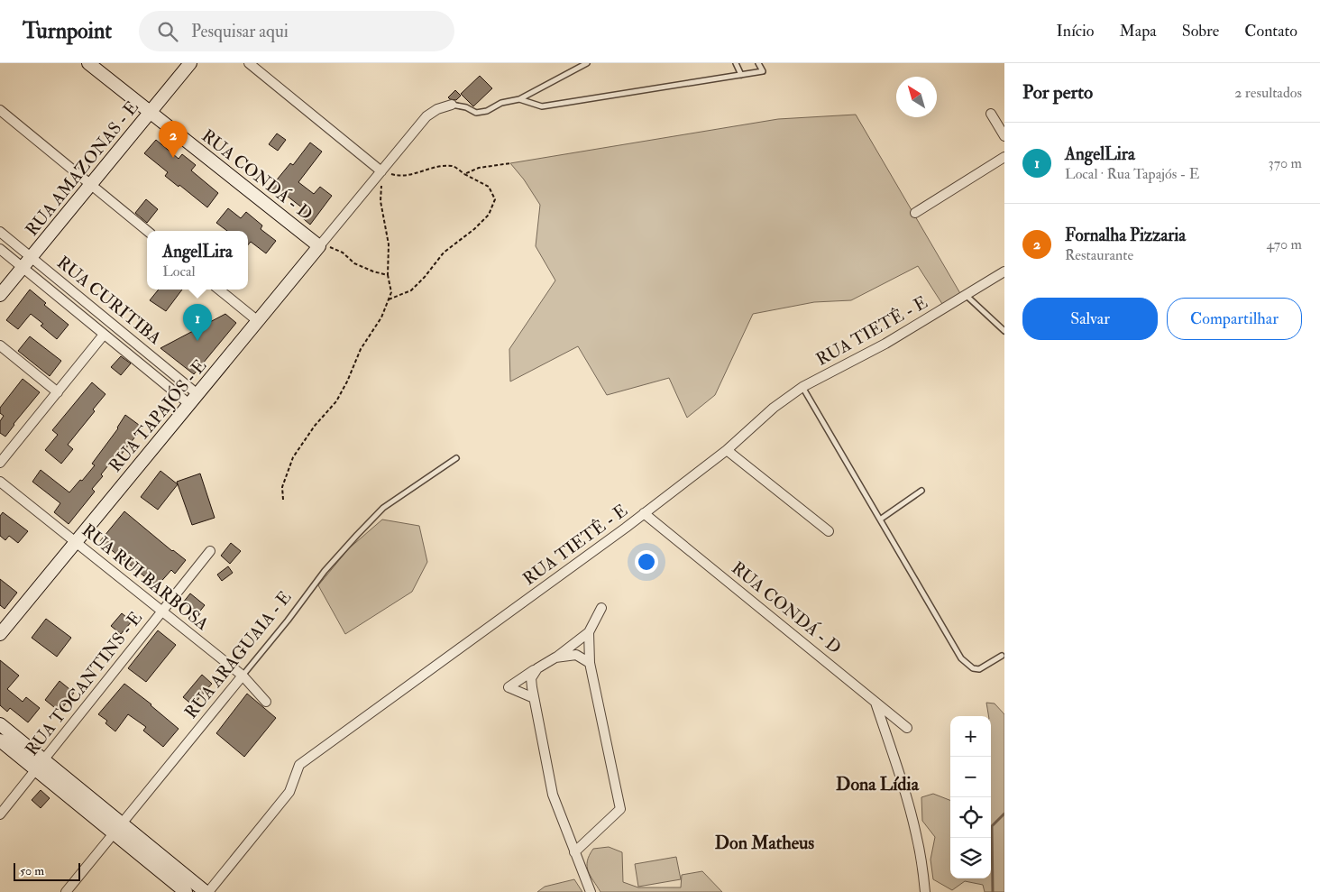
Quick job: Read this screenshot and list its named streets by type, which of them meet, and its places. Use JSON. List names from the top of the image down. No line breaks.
{"streets":{"street":["RUA AMAZONAS - E","RUA CONDÁ - D","RUA CURITIBA","RUA TIETÊ - E","RUA TAPAJÓS - E","RUA RUI BARBOSA","RUA ARAGUAIA - E","RUA TOCANTINS - E"]},"crossings":[["RUA AMAZONAS - E","RUA CONDÁ - D"],["RUA AMAZONAS - E","RUA CURITIBA"],["RUA CONDÁ - D","RUA TIETÊ - E"],["RUA CONDÁ - D","RUA TAPAJÓS - E"],["RUA CURITIBA","RUA TAPAJÓS - E"],["RUA TAPAJÓS - E","RUA RUI BARBOSA"],["RUA RUI BARBOSA","RUA ARAGUAIA - E"],["RUA RUI BARBOSA","RUA TOCANTINS - E"]],"districts":["Dona Lídia","Don Matheus"],"scale_bar":"50 m","north":"top left","page":{"header":"Turnpoint","search":"Pesquisar aqui","nav":["Início","Mapa","Sobre","Contato"],"heading":["Por perto","2 resultados"],"pins":["2","1"],"list":[{"mark":"1","name":"AngelLira","note":"Local · Rua Tapajós - E","value":"370 m"},{"mark":"2","name":"Fornalha Pizzaria","note":"Restaurante","value":"470 m"}],"popup":["AngelLira","Local"],"buttons":["Salvar","Compartilhar"],"map_buttons":["+","−"],"scale":"50 m"}}
